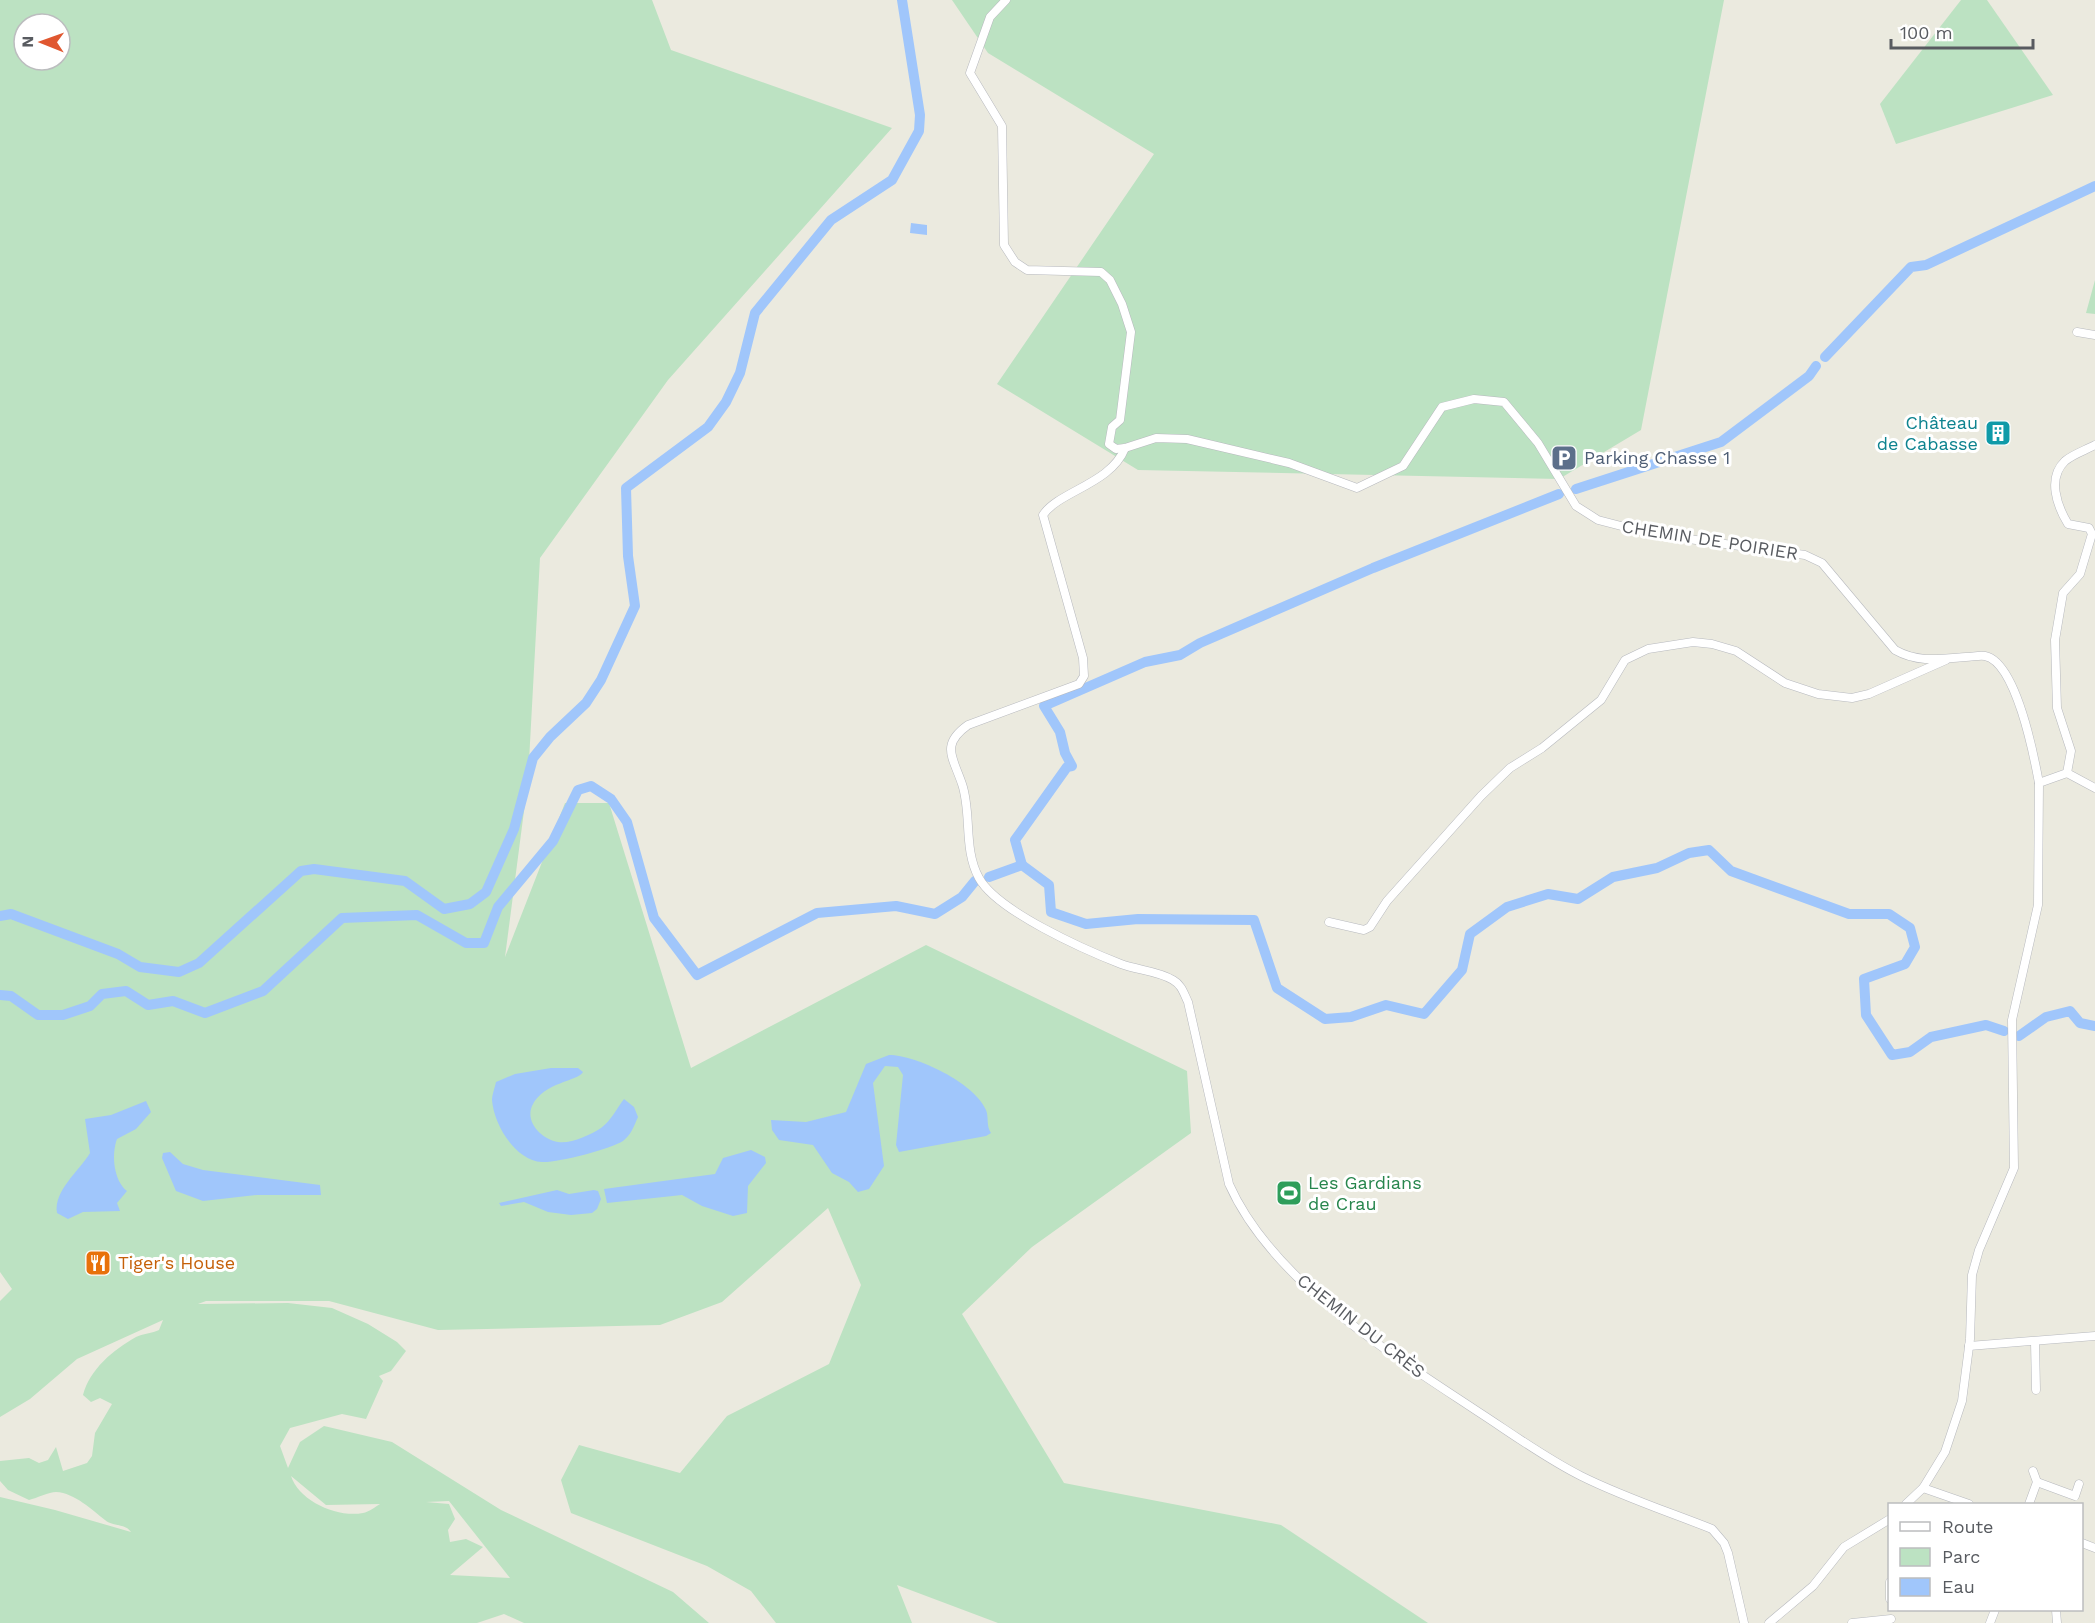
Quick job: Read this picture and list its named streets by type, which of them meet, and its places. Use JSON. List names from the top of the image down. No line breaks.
{"streets":{"street":["CHEMIN DE POIRIER","CHEMIN DU CRÈS"]},"crossings":[["CHEMIN DE POIRIER","CHEMIN DU CRÈS"]],"places":{"building":["Château de Cabasse"],"parking":["Parking Chasse 1"],"sports":["Les Gardians de Crau"],"restaurant":["Tiger's House"]},"legend":["Route","Parc","Eau"],"scale_bar":"100 m","north":"left"}
